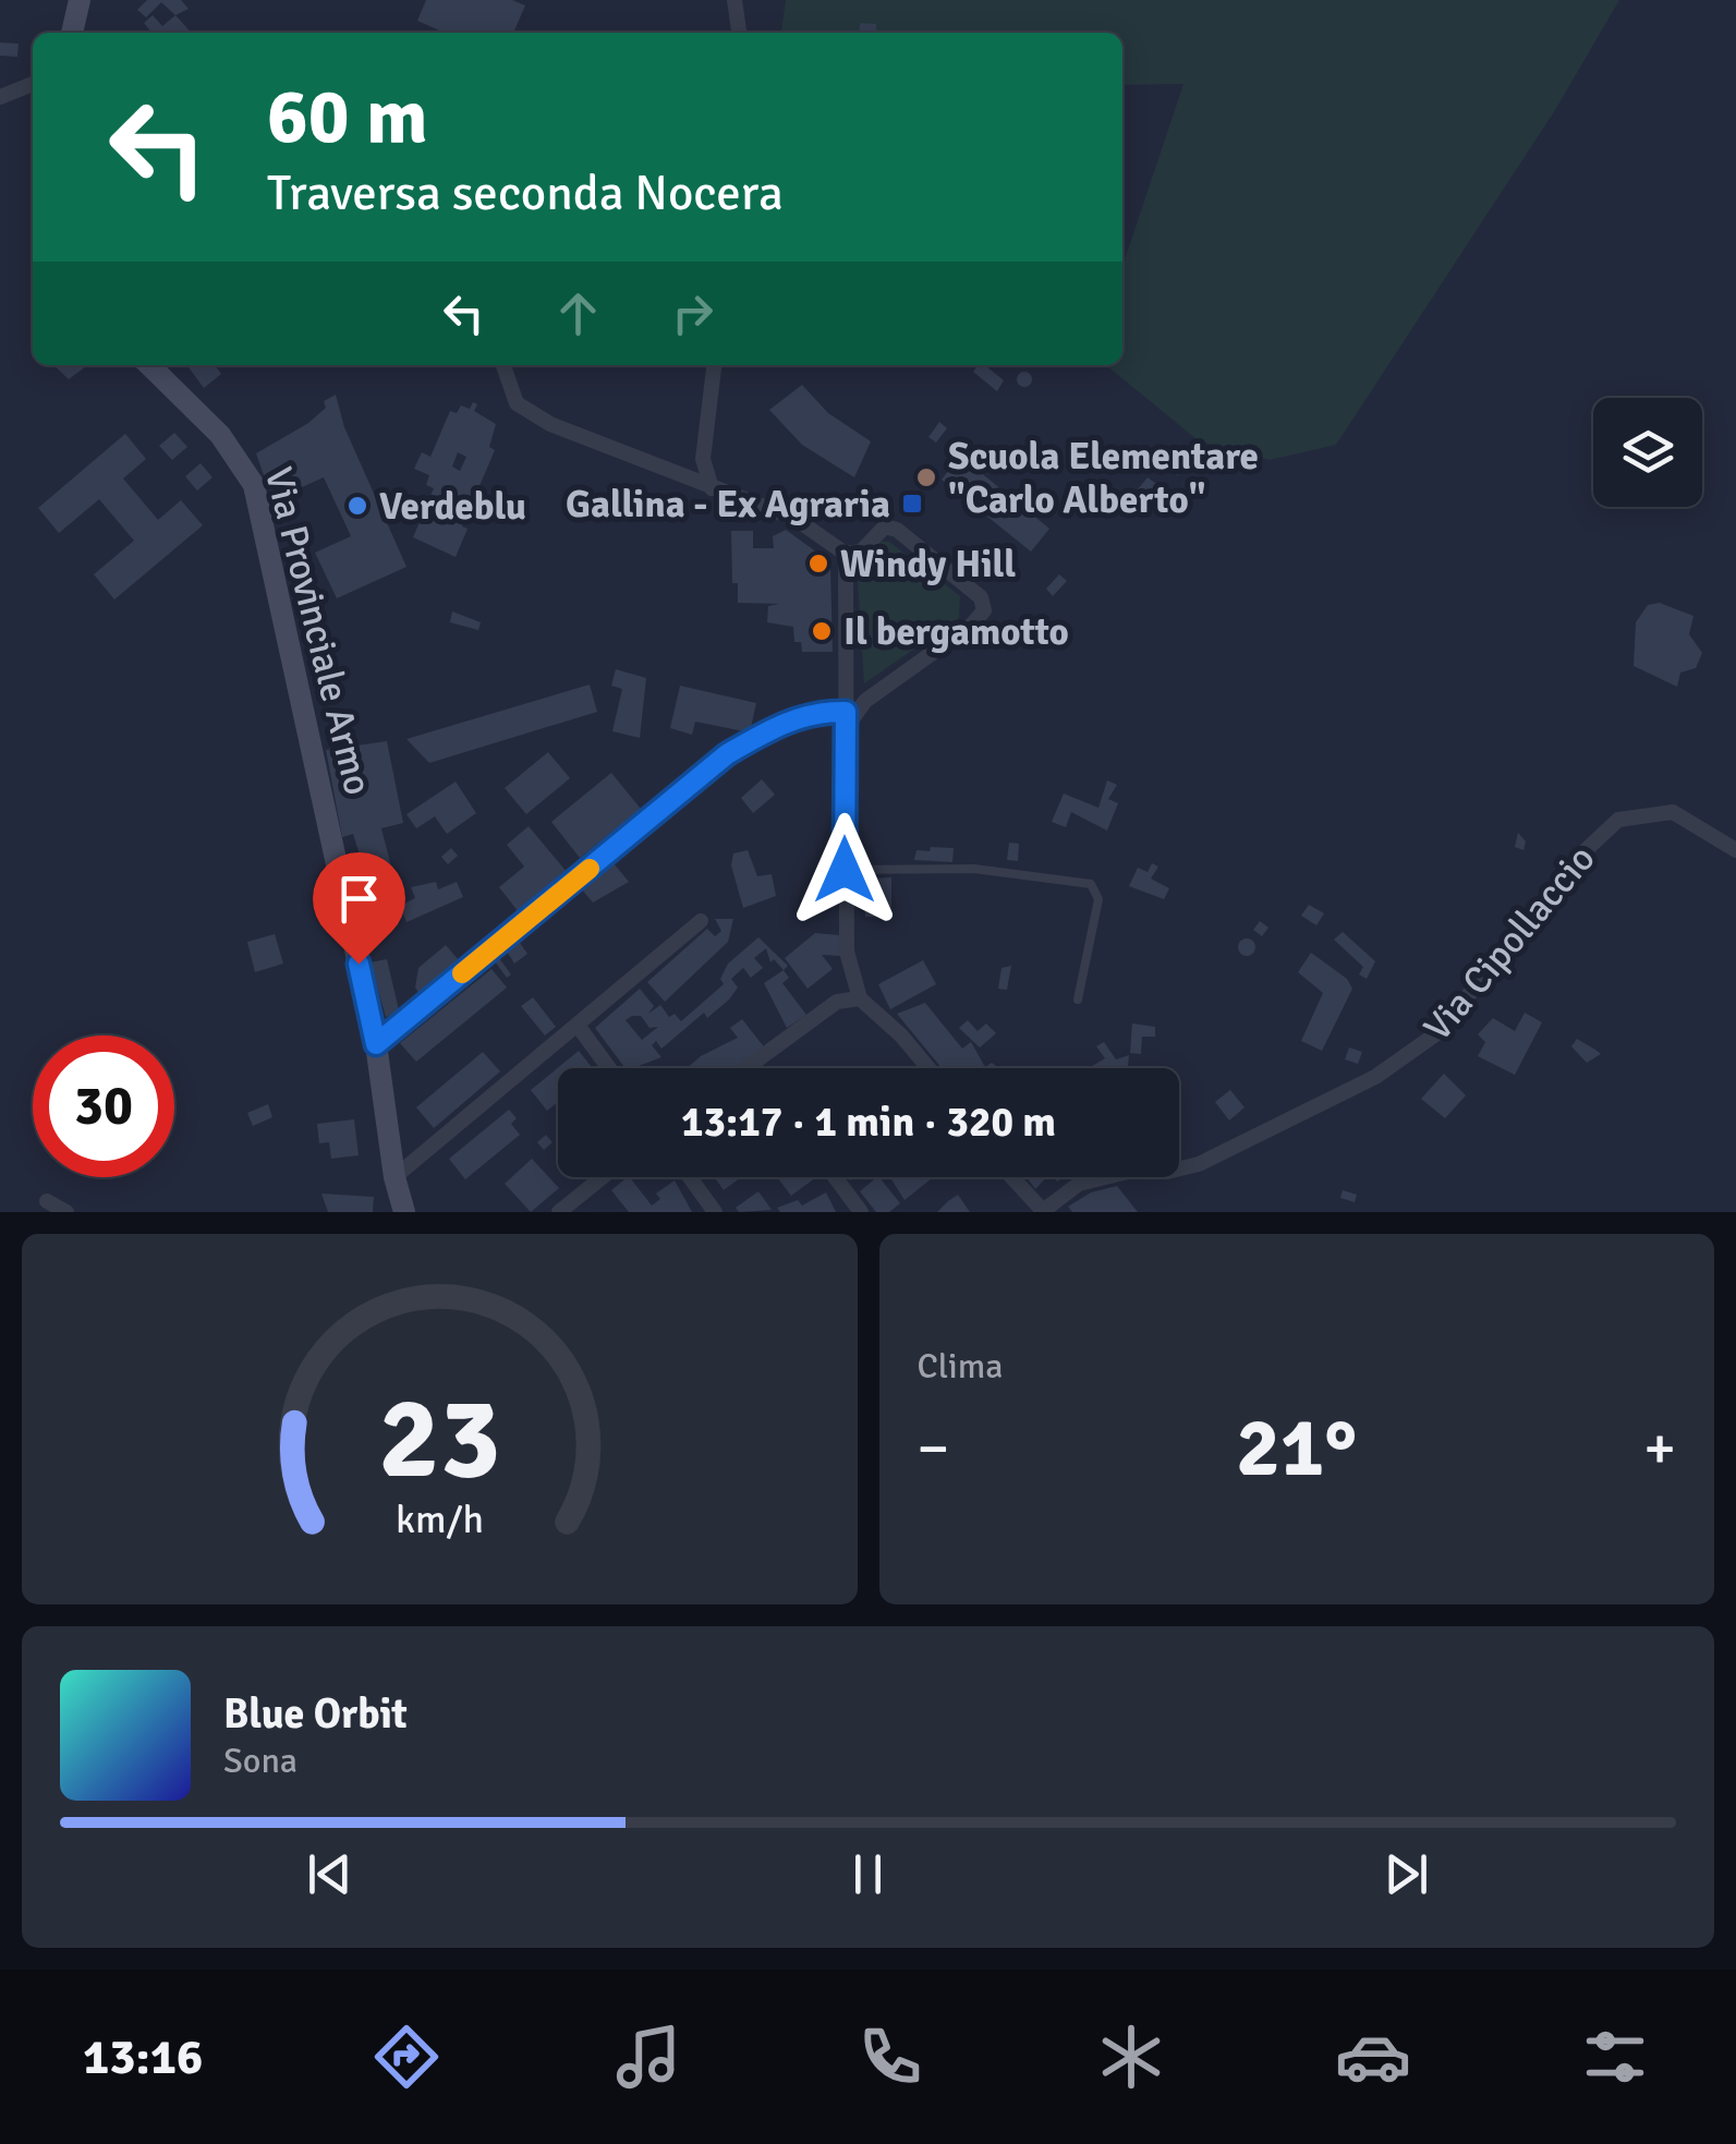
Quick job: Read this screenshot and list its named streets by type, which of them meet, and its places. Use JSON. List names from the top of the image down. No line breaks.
{"streets":{"street":["Via Provinciale Armo","Via Cipollaccio"]},"places":{"other":["Scuola Elementare \"Carlo Alberto\"","Verdeblu","Windy Hill","Il bergamotto"],"transit":["Gallina - Ex Agraria"]},"page":{"turn":["60 m","Traversa seconda Nocera"],"limit":"30","trip":"13:17 · 1 min · 320 m","tile":"Clima","heat":["−","21°","+"],"song":["Blue Orbit","Sona"],"tabs":"13:16","gauge":["23","km/h"]}}
